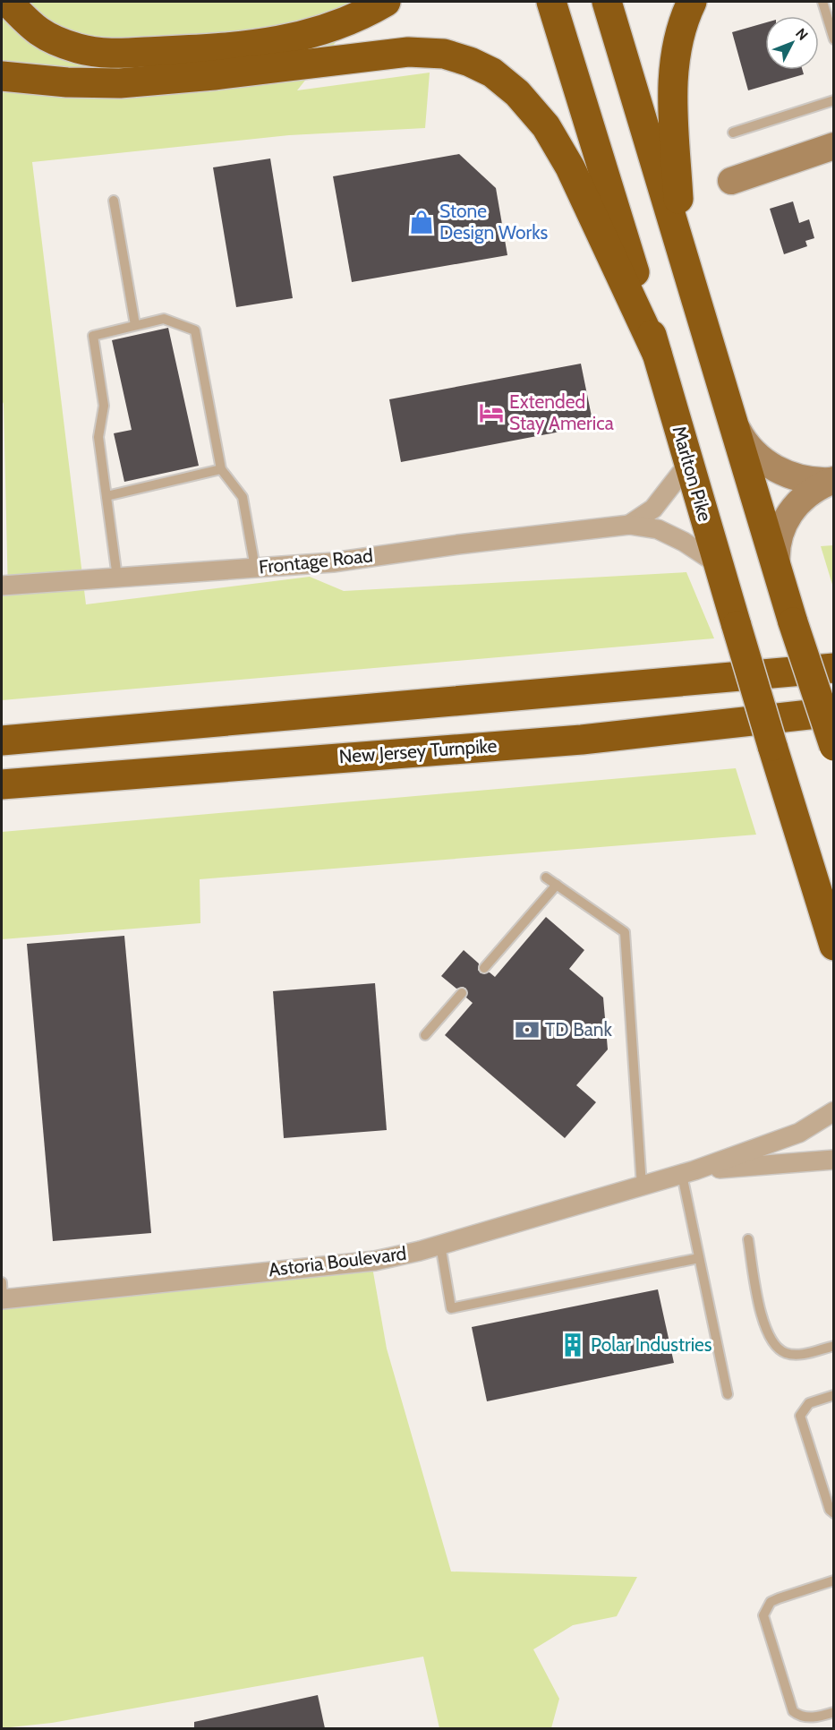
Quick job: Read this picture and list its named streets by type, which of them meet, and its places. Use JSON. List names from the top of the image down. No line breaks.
{"streets":{"highway":["Marlton Pike","New Jersey Turnpike"],"street":["Frontage Road","Astoria Boulevard"]},"crossings":[["Marlton Pike","Frontage Road"]],"places":{"shop":["Stone Design Works"],"hotel":["Extended Stay America"],"bank":["TD Bank"],"building":["Polar Industries"]},"north":"top right"}
